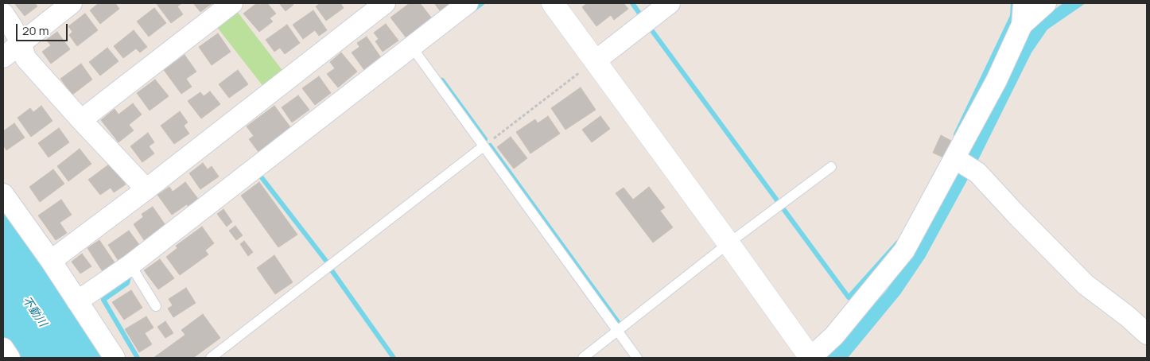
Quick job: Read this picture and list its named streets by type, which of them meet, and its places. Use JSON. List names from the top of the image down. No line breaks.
{"water":["不動川"],"scale_bar":"20 m"}
